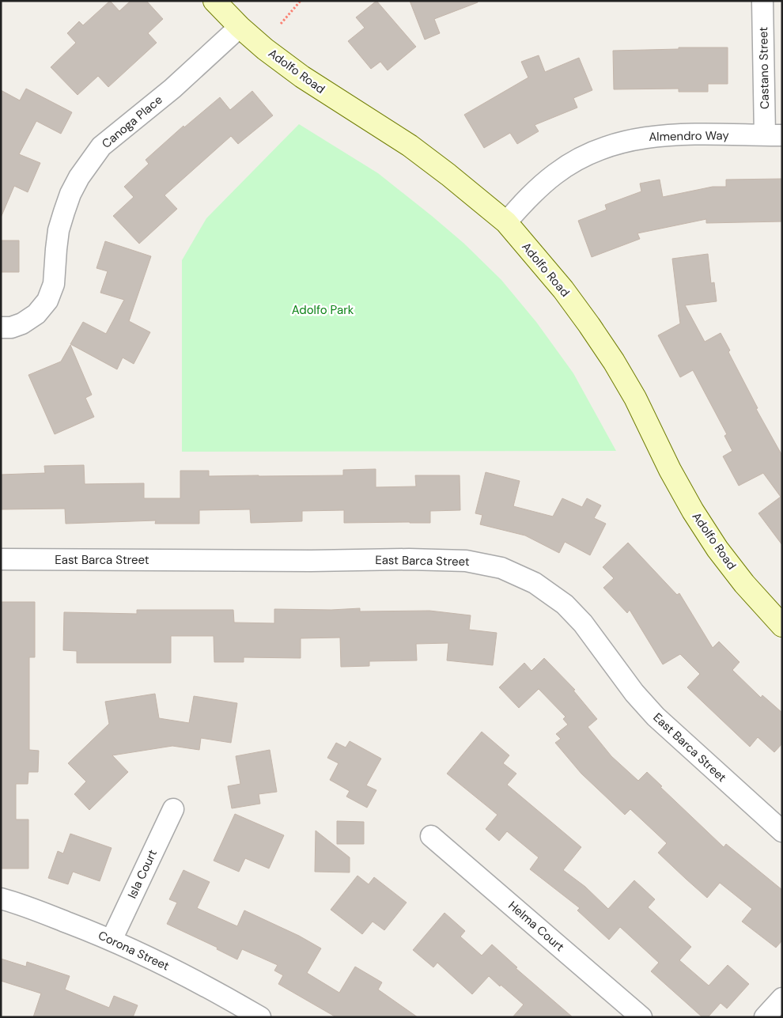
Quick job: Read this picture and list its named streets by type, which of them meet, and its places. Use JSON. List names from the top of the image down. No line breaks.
{"streets":{"main road":["Adolfo Road"],"street":["Castano Street","Canoga Place","Almendro Way","East Barca Street","Isla Court","Helma Court","Corona Street"]},"crossings":[["Castano Street","Almendro Way"],["Adolfo Road","Canoga Place"],["Adolfo Road","Almendro Way"],["Isla Court","Corona Street"]],"parks":["Adolfo Park"]}
